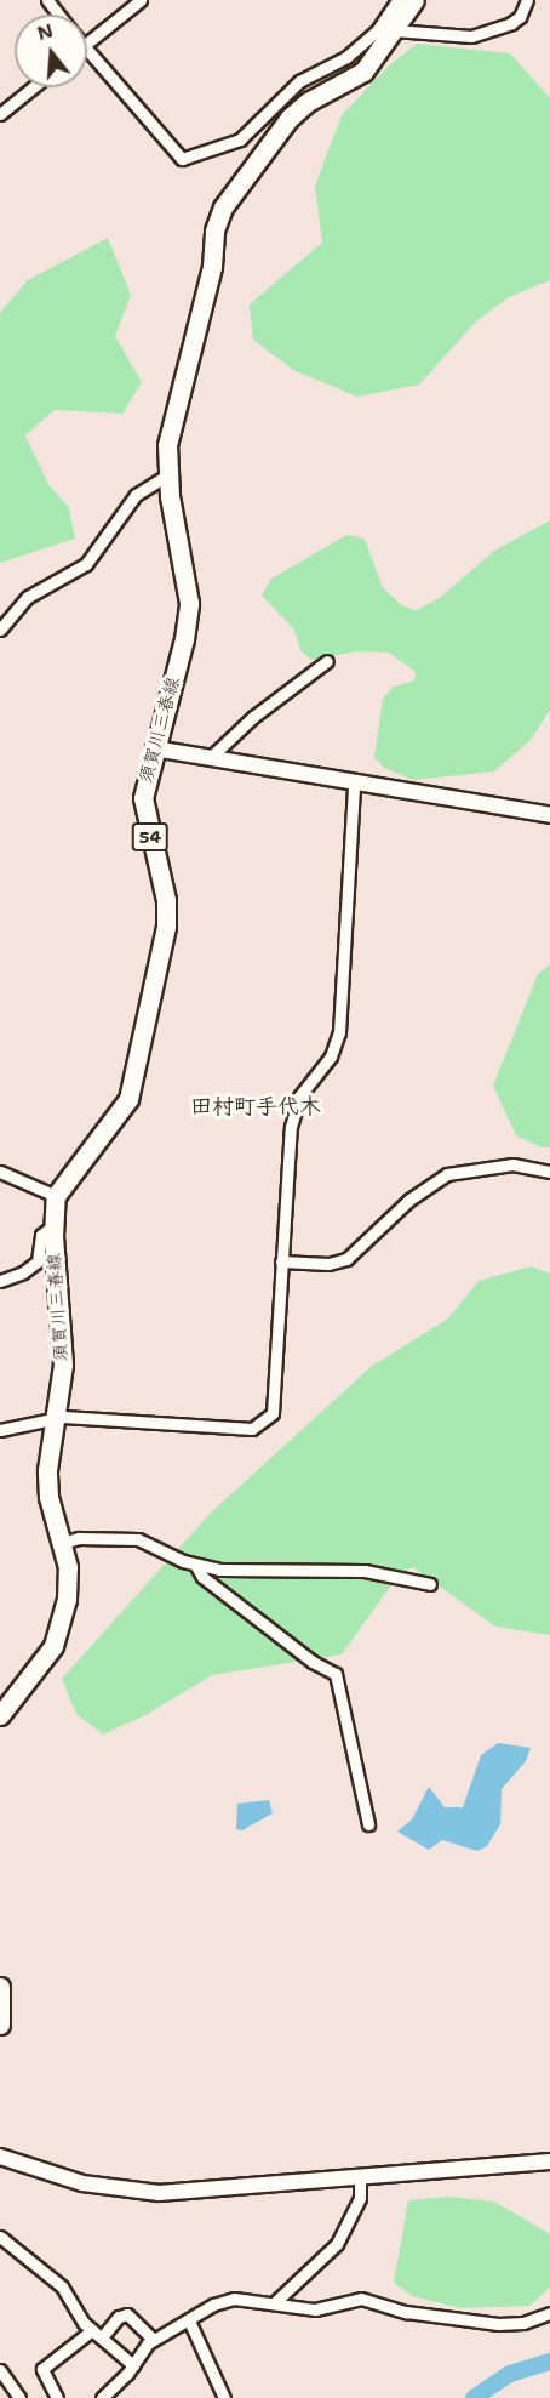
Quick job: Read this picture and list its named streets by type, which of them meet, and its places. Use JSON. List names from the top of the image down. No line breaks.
{"streets":{"main road":["須賀川三春線","54"]},"districts":["田村町手代木"],"north":"top"}
